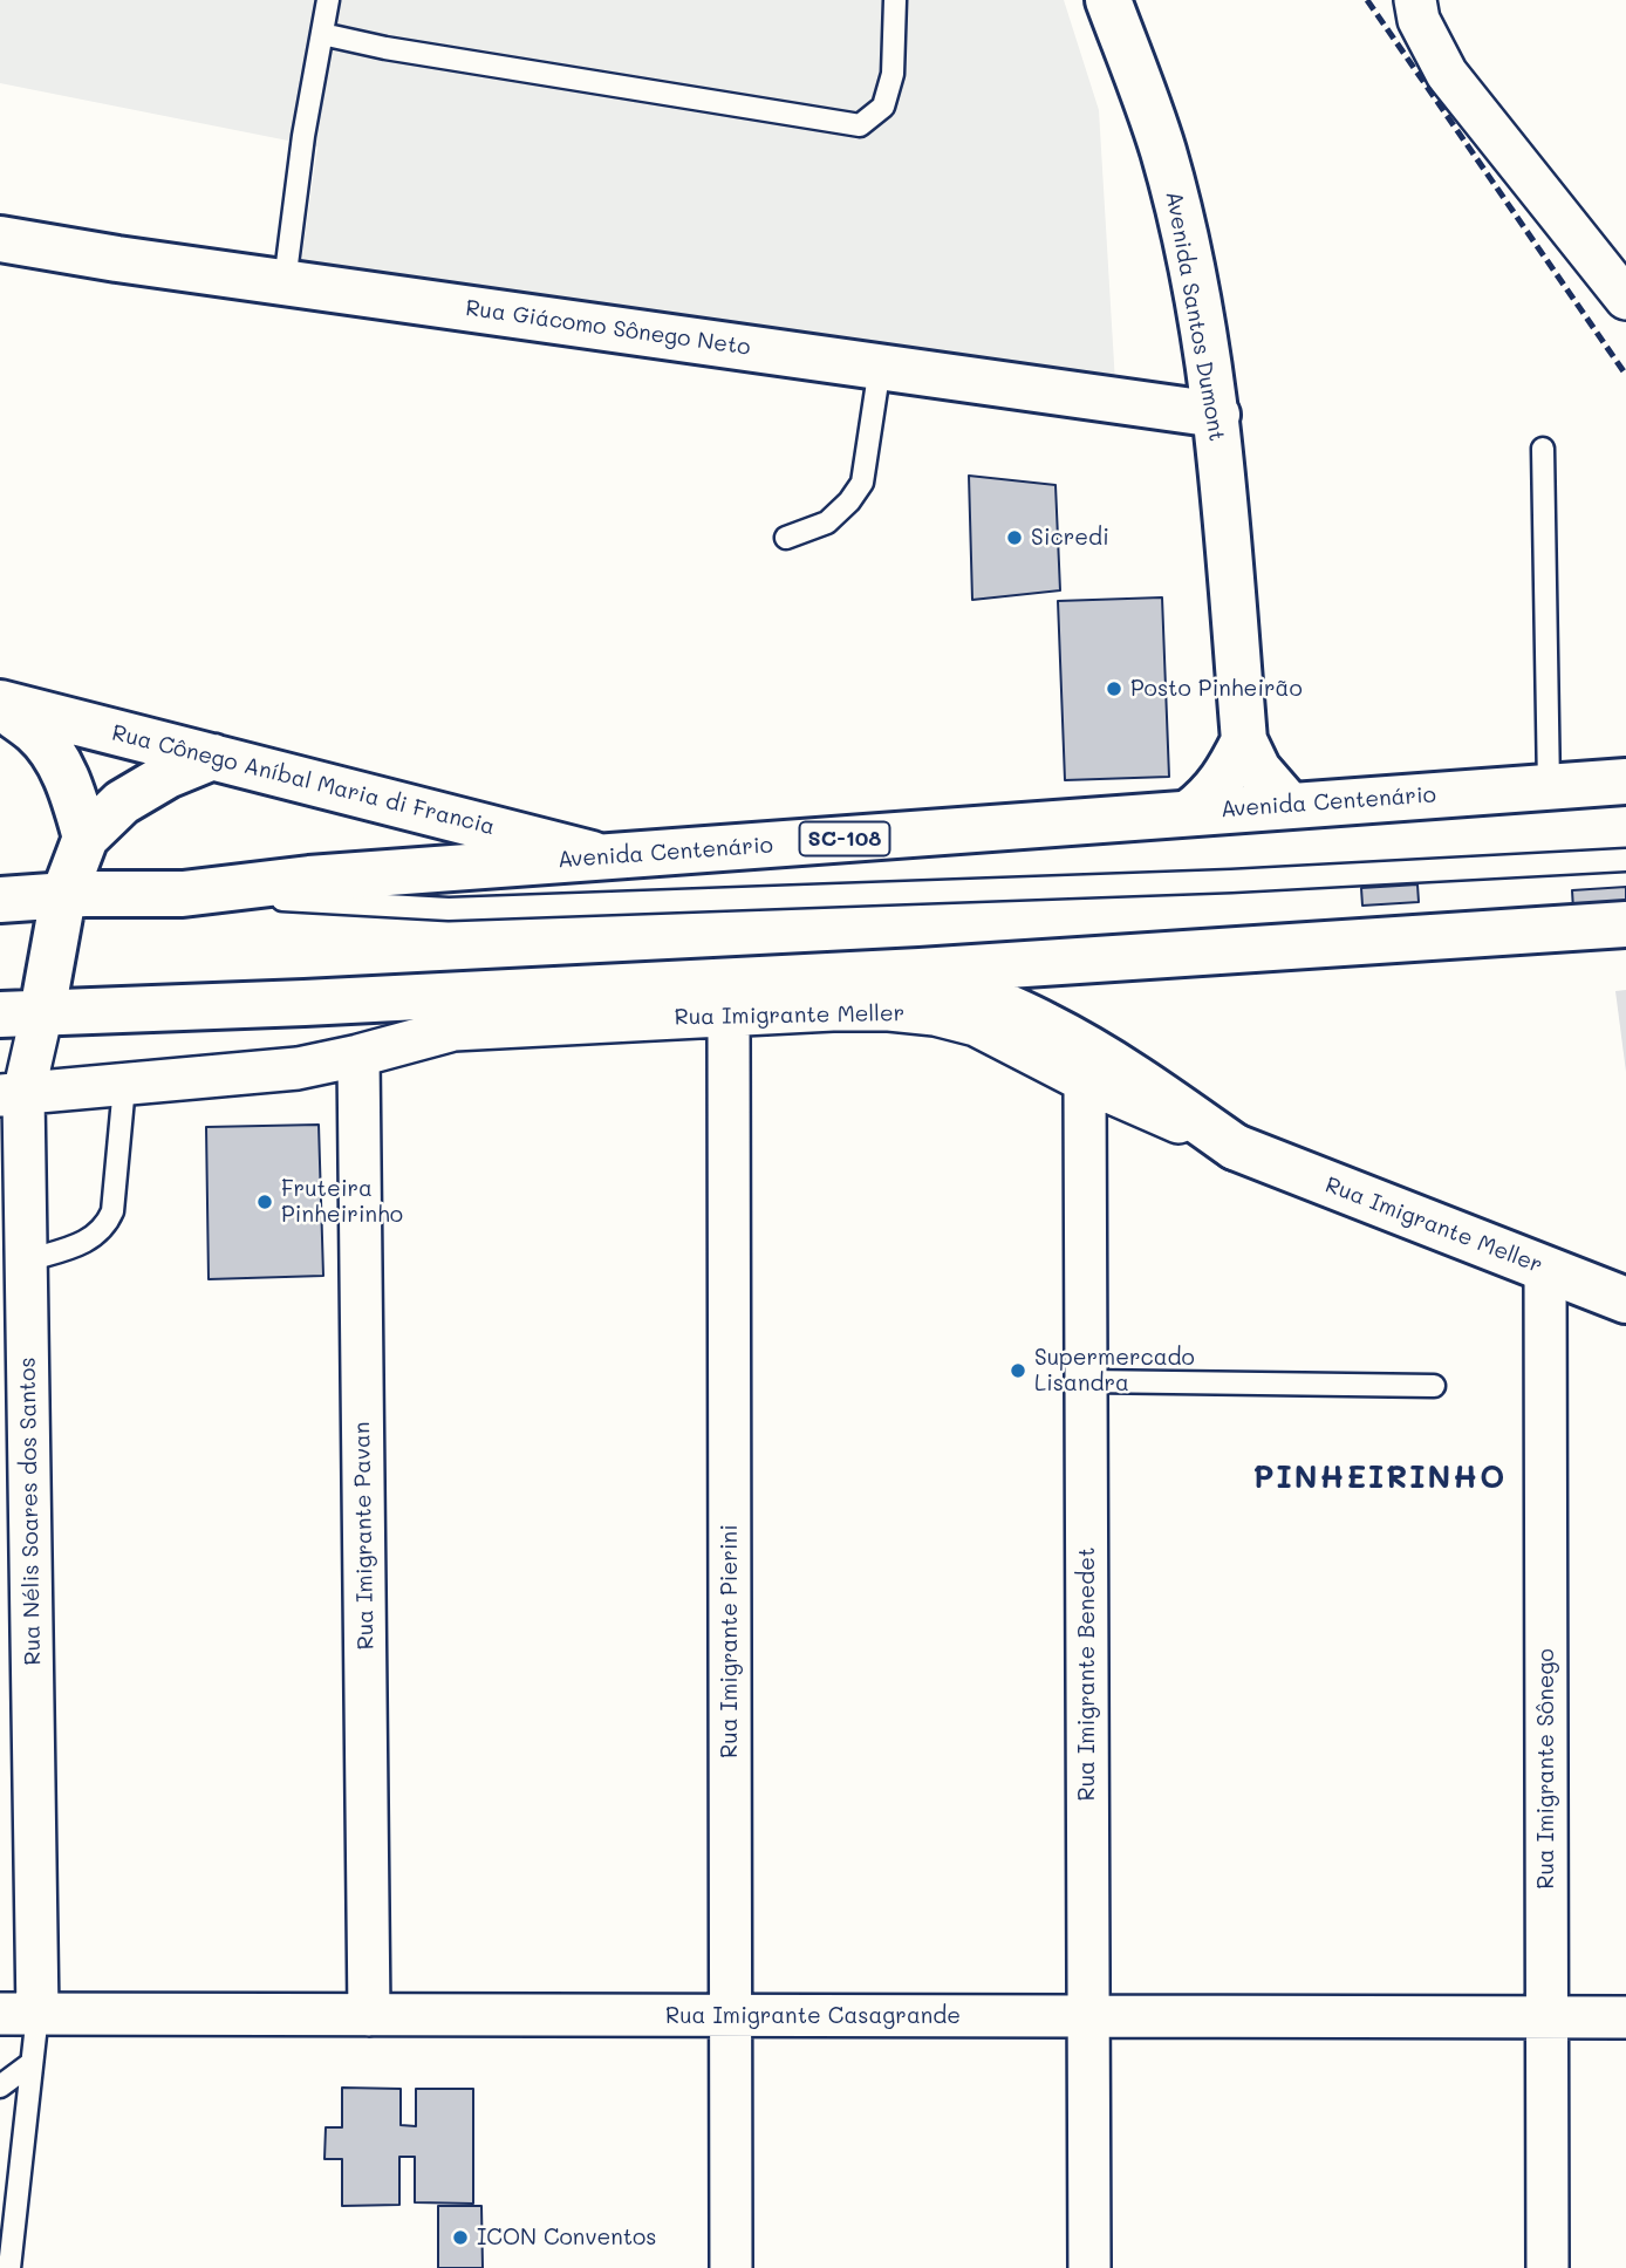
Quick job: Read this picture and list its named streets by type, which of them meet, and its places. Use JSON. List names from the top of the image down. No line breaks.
{"streets":{"main road":["Avenida Santos Dumont","Rua Giácomo Sônego Neto","Rua Cônego Aníbal Maria di Francia","Avenida Centenário","SC-108","Rua Imigrante Meller"],"street":["Rua Nélis Soares dos Santos","Rua Imigrante Pavan","Rua Imigrante Pierini","Rua Imigrante Benedet","Rua Imigrante Sônego","Rua Imigrante Casagrande"]},"crossings":[["Avenida Santos Dumont","Rua Giácomo Sônego Neto"],["Avenida Santos Dumont","Avenida Centenário"],["Rua Cônego Aníbal Maria di Francia","Avenida Centenário"],["Rua Imigrante Meller","Rua Nélis Soares dos Santos"],["Rua Imigrante Meller","Rua Imigrante Pavan"],["Rua Imigrante Meller","Rua Imigrante Pierini"],["Rua Imigrante Meller","Rua Imigrante Benedet"],["Rua Imigrante Meller","Rua Imigrante Sônego"],["Rua Nélis Soares dos Santos","Rua Imigrante Casagrande"],["Rua Imigrante Pavan","Rua Imigrante Casagrande"],["Rua Imigrante Pierini","Rua Imigrante Casagrande"],["Rua Imigrante Benedet","Rua Imigrante Casagrande"],["Rua Imigrante Sônego","Rua Imigrante Casagrande"]],"districts":["PINHEIRINHO"],"places":["Sicredi","Posto Pinheirão","Fruteira Pinheirinho","Supermercado Lisandra","ICON Conventos"]}
